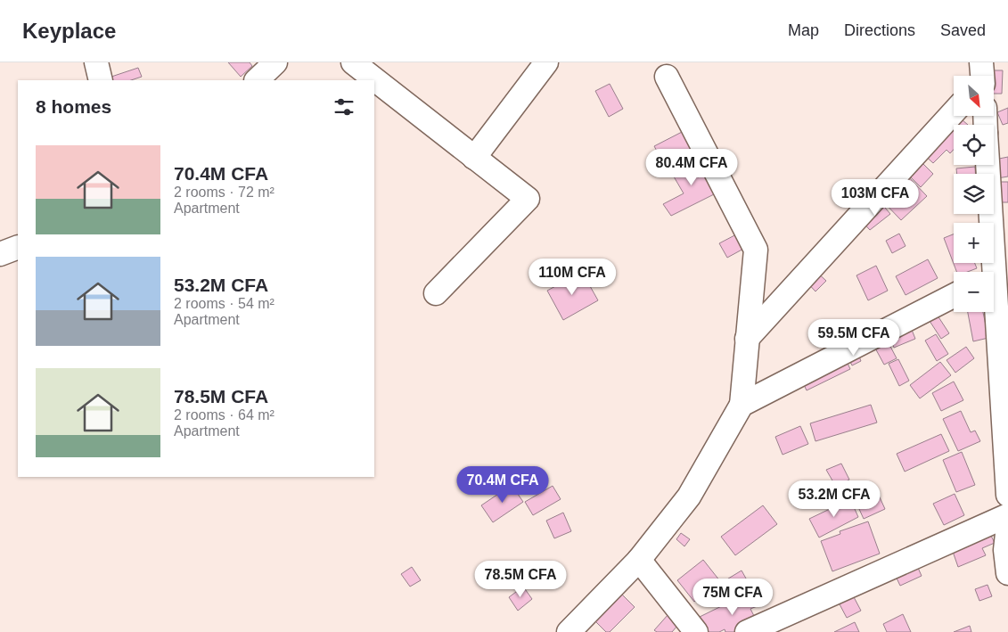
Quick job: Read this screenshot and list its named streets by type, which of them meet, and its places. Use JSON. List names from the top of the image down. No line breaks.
{"north":"bottom right","page":{"header":"Keyplace","nav":["Map","Directions","Saved"],"map_buttons":["+","−"],"heading":"8 homes","list":[{"name":"70.4M CFA","note":"2 rooms · 72 m² · Apartment"},{"name":"53.2M CFA","note":"2 rooms · 54 m² · Apartment"},{"name":"78.5M CFA","note":"2 rooms · 64 m² · Apartment"}],"price":["80.4M CFA","103M CFA","110M CFA","59.5M CFA","70.4M CFA","53.2M CFA","78.5M CFA","75M CFA"]}}
